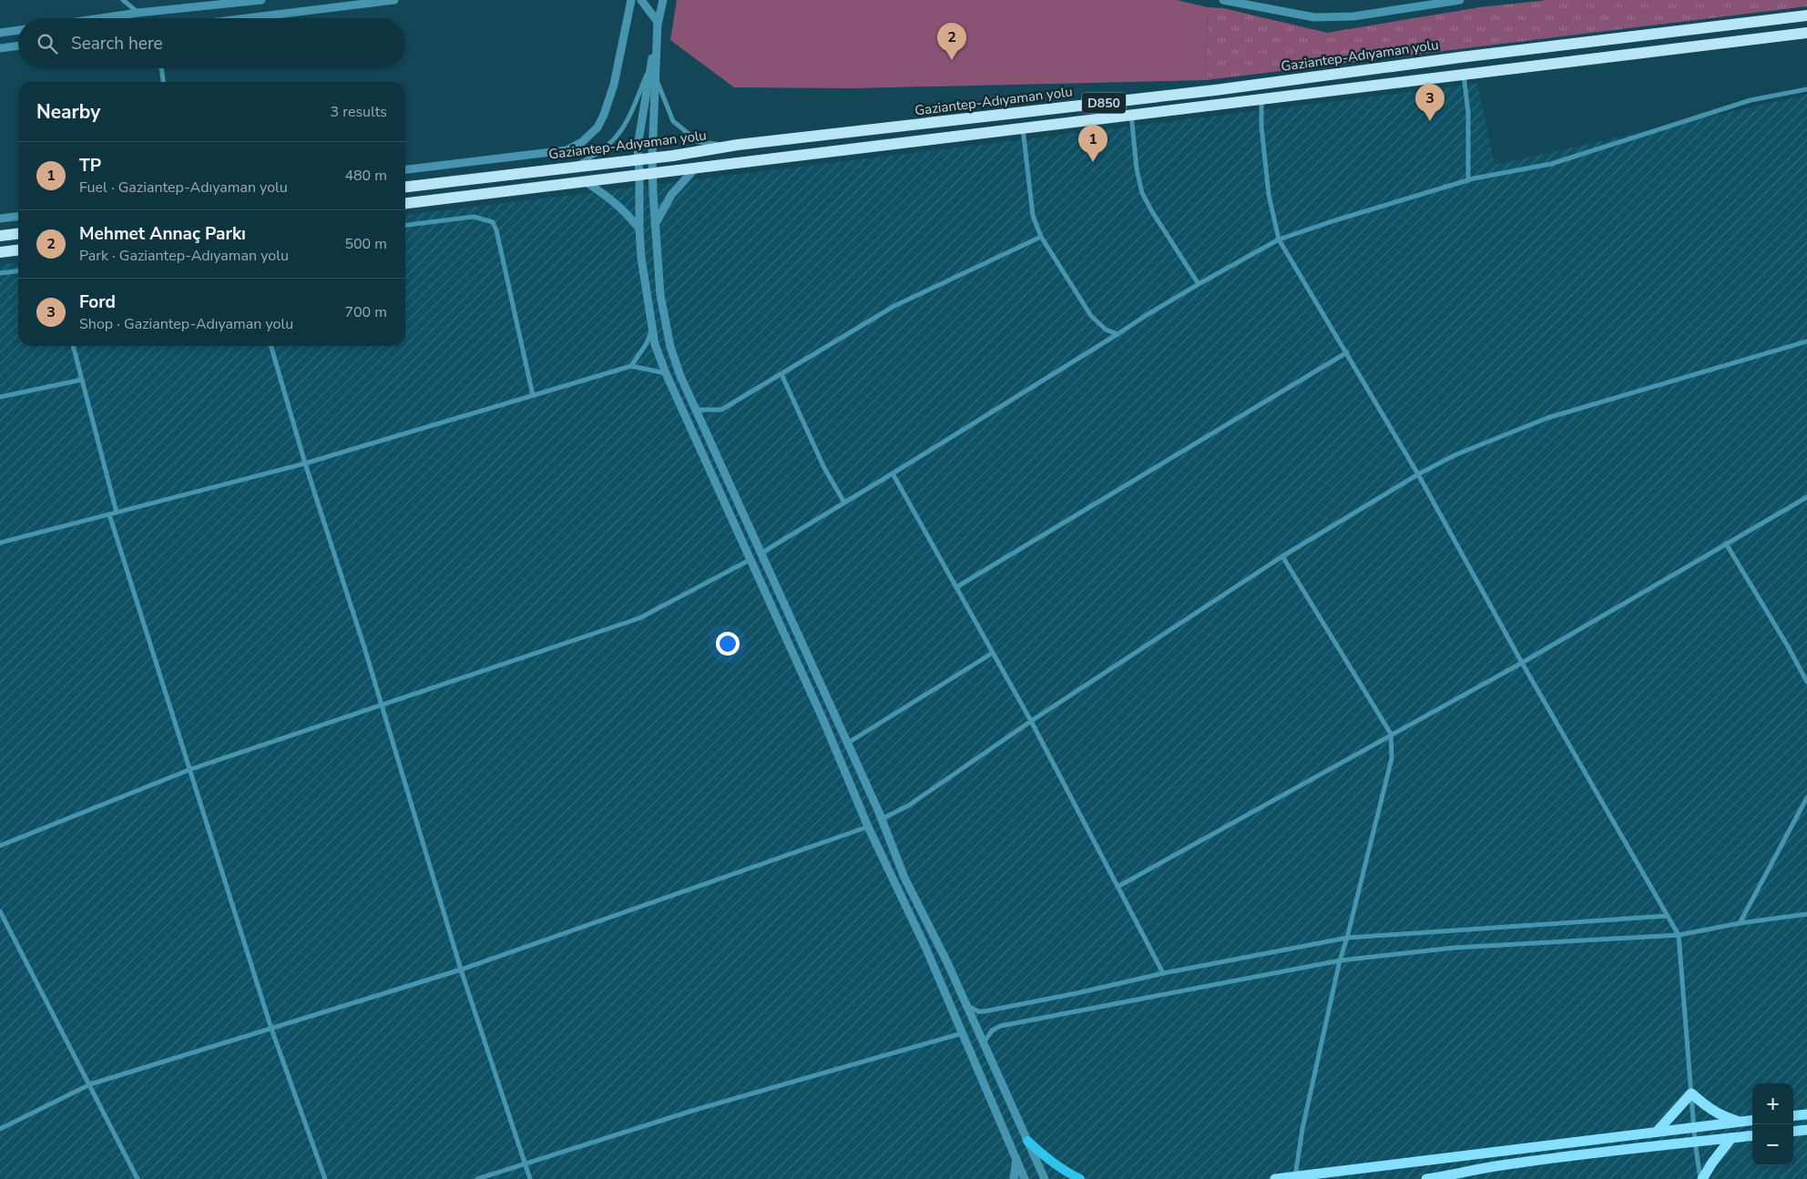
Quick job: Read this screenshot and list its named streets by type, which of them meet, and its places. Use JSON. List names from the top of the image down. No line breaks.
{"streets":{"highway":["Gaziantep-Adıyaman yolu","D850"]},"page":{"search":"Search here","pins":["2","3","1"],"heading":["Nearby","3 results"],"list":[{"mark":"1","name":"TP","note":"Fuel · Gaziantep-Adıyaman yolu","value":"480 m"},{"mark":"2","name":"Mehmet Annaç Parkı","note":"Park · Gaziantep-Adıyaman yolu","value":"500 m"},{"mark":"3","name":"Ford","note":"Shop · Gaziantep-Adıyaman yolu","value":"700 m"}],"map_buttons":["+","−"]}}
